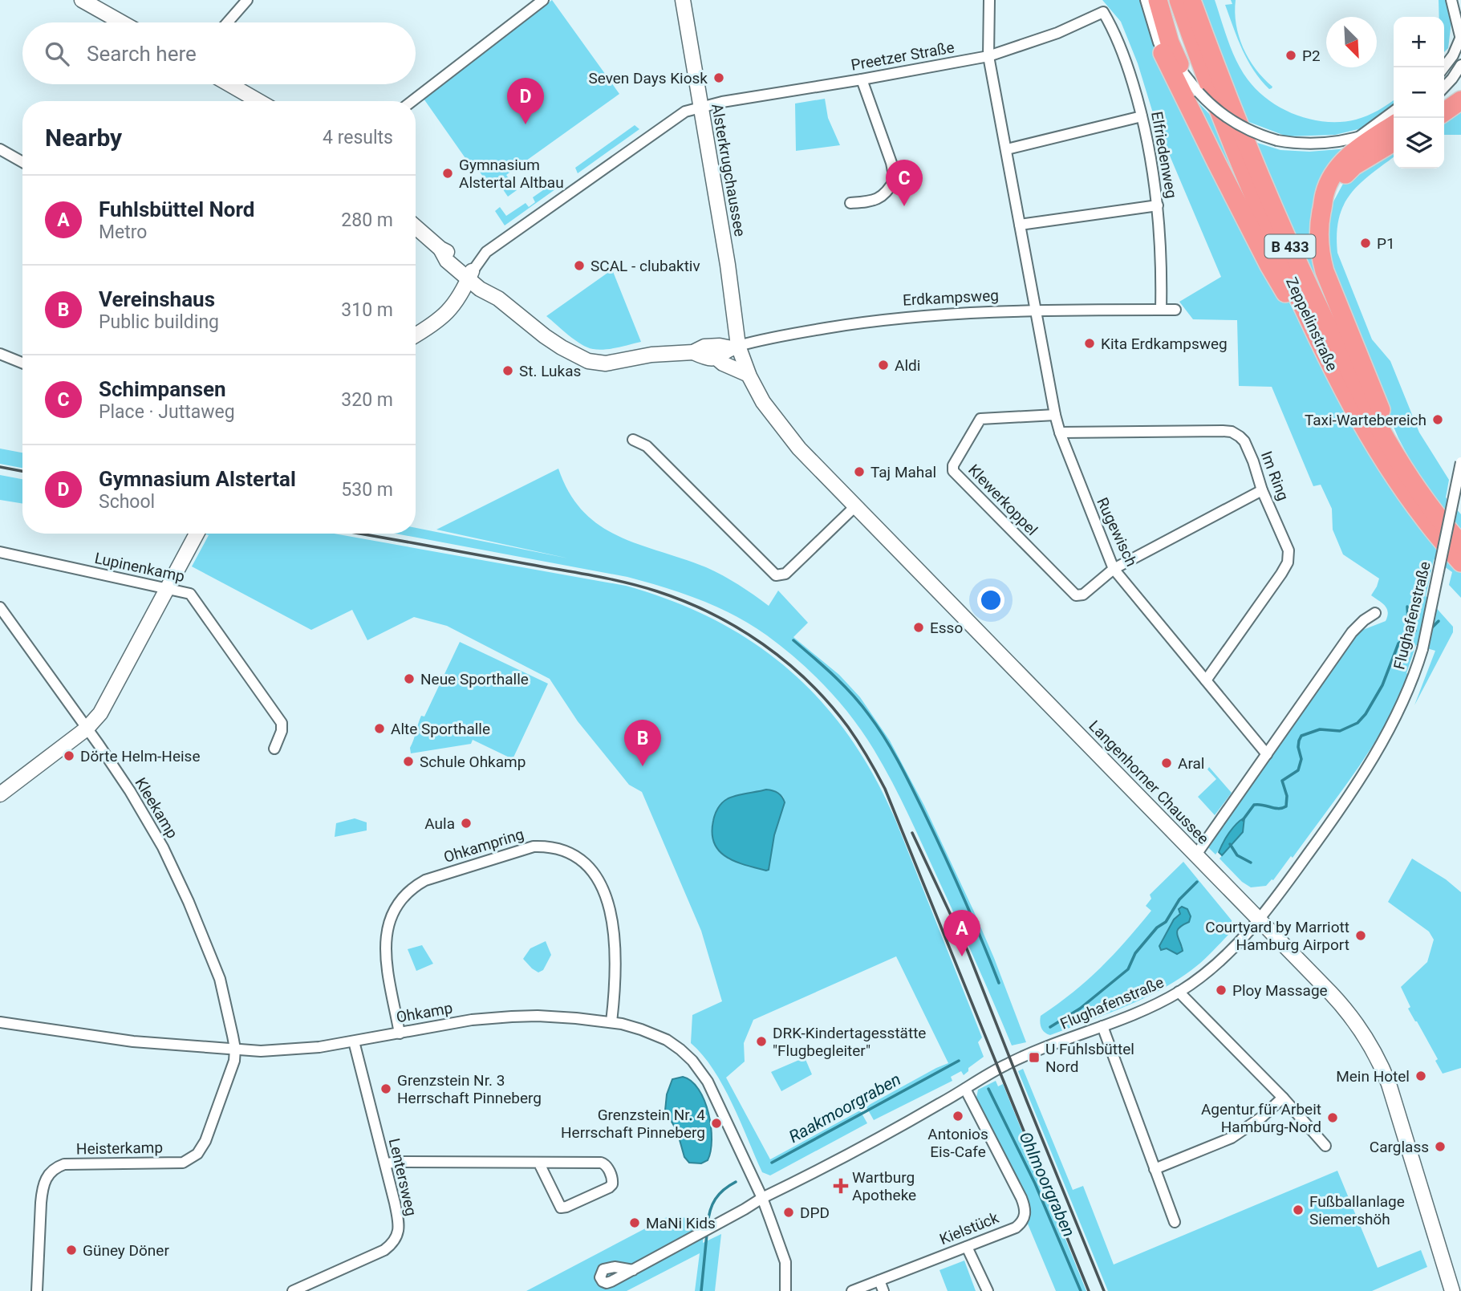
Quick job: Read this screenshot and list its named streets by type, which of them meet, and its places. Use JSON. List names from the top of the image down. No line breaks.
{"streets":{"highway":["B 433","Zeppelinstraße"],"main road":["Alsterkrugchaussee","Erdkampsweg","Langenhorner Chaussee"],"street":["Preetzer Straße","Elfriedenweg","Im Ring","Klewerkoppel","Rugewisch","Lupinenkamp","Flughafenstraße","Kleekamp","Ohkampring","Ohkamp","Heisterkamp","Lentersweg","Kielstück"]},"crossings":[["Preetzer Straße","Elfriedenweg"],["Preetzer Straße","Alsterkrugchaussee"],["Preetzer Straße","Erdkampsweg"],["Preetzer Straße","Rugewisch"],["Elfriedenweg","Erdkampsweg"],["Alsterkrugchaussee","Erdkampsweg"],["Alsterkrugchaussee","Langenhorner Chaussee"],["Erdkampsweg","Rugewisch"],["Erdkampsweg","Langenhorner Chaussee"],["Im Ring","Rugewisch"],["Klewerkoppel","Rugewisch"],["Flughafenstraße","Langenhorner Chaussee"],["Flughafenstraße","Ohkamp"],["Flughafenstraße","Kielstück"],["Kleekamp","Ohkamp"],["Kleekamp","Heisterkamp"],["Ohkampring","Ohkamp"],["Ohkamp","Heisterkamp"],["Ohkamp","Lentersweg"]],"water":["Raakmoorgraben","Ohlmoorgraben"],"places":{"other":["P2","Seven Days Kiosk","Gymnasium Alstertal Altbau","P1","SCAL - clubaktiv","Kita Erdkampsweg","Aldi","St. Lukas","Taxi-Wartebereich","Taj Mahal","Esso","Neue Sporthalle","Alte Sporthalle","Dörte Helm-Heise","Schule Ohkamp","Aral","Aula","Courtyard by Marriott Hamburg Airport","Ploy Massage","DRK-Kindertagesstätte \"Flugbegleiter\"","Mein Hotel","Grenzstein Nr. 3 Herrschaft Pinneberg","Antonios Eis-Cafe","Agentur für Arbeit Hamburg-Nord","Grenzstein Nr. 4 Herrschaft Pinneberg","Carglass","Fußballanlage Siemershöh","DPD","MaNi Kids","Güney Döner"],"transit":["U Fuhlsbüttel Nord"],"health":["Wartburg Apotheke"]},"north":"bottom right","page":{"map_buttons":["+","−"],"search":"Search here","pins":["D","C","B","A"],"heading":["Nearby","4 results"],"list":[{"mark":"A","name":"Fuhlsbüttel Nord","note":"Metro","value":"280 m"},{"mark":"B","name":"Vereinshaus","note":"Public building","value":"310 m"},{"mark":"C","name":"Schimpansen","note":"Place · Juttaweg","value":"320 m"},{"mark":"D","name":"Gymnasium Alstertal","note":"School","value":"530 m"}]}}
